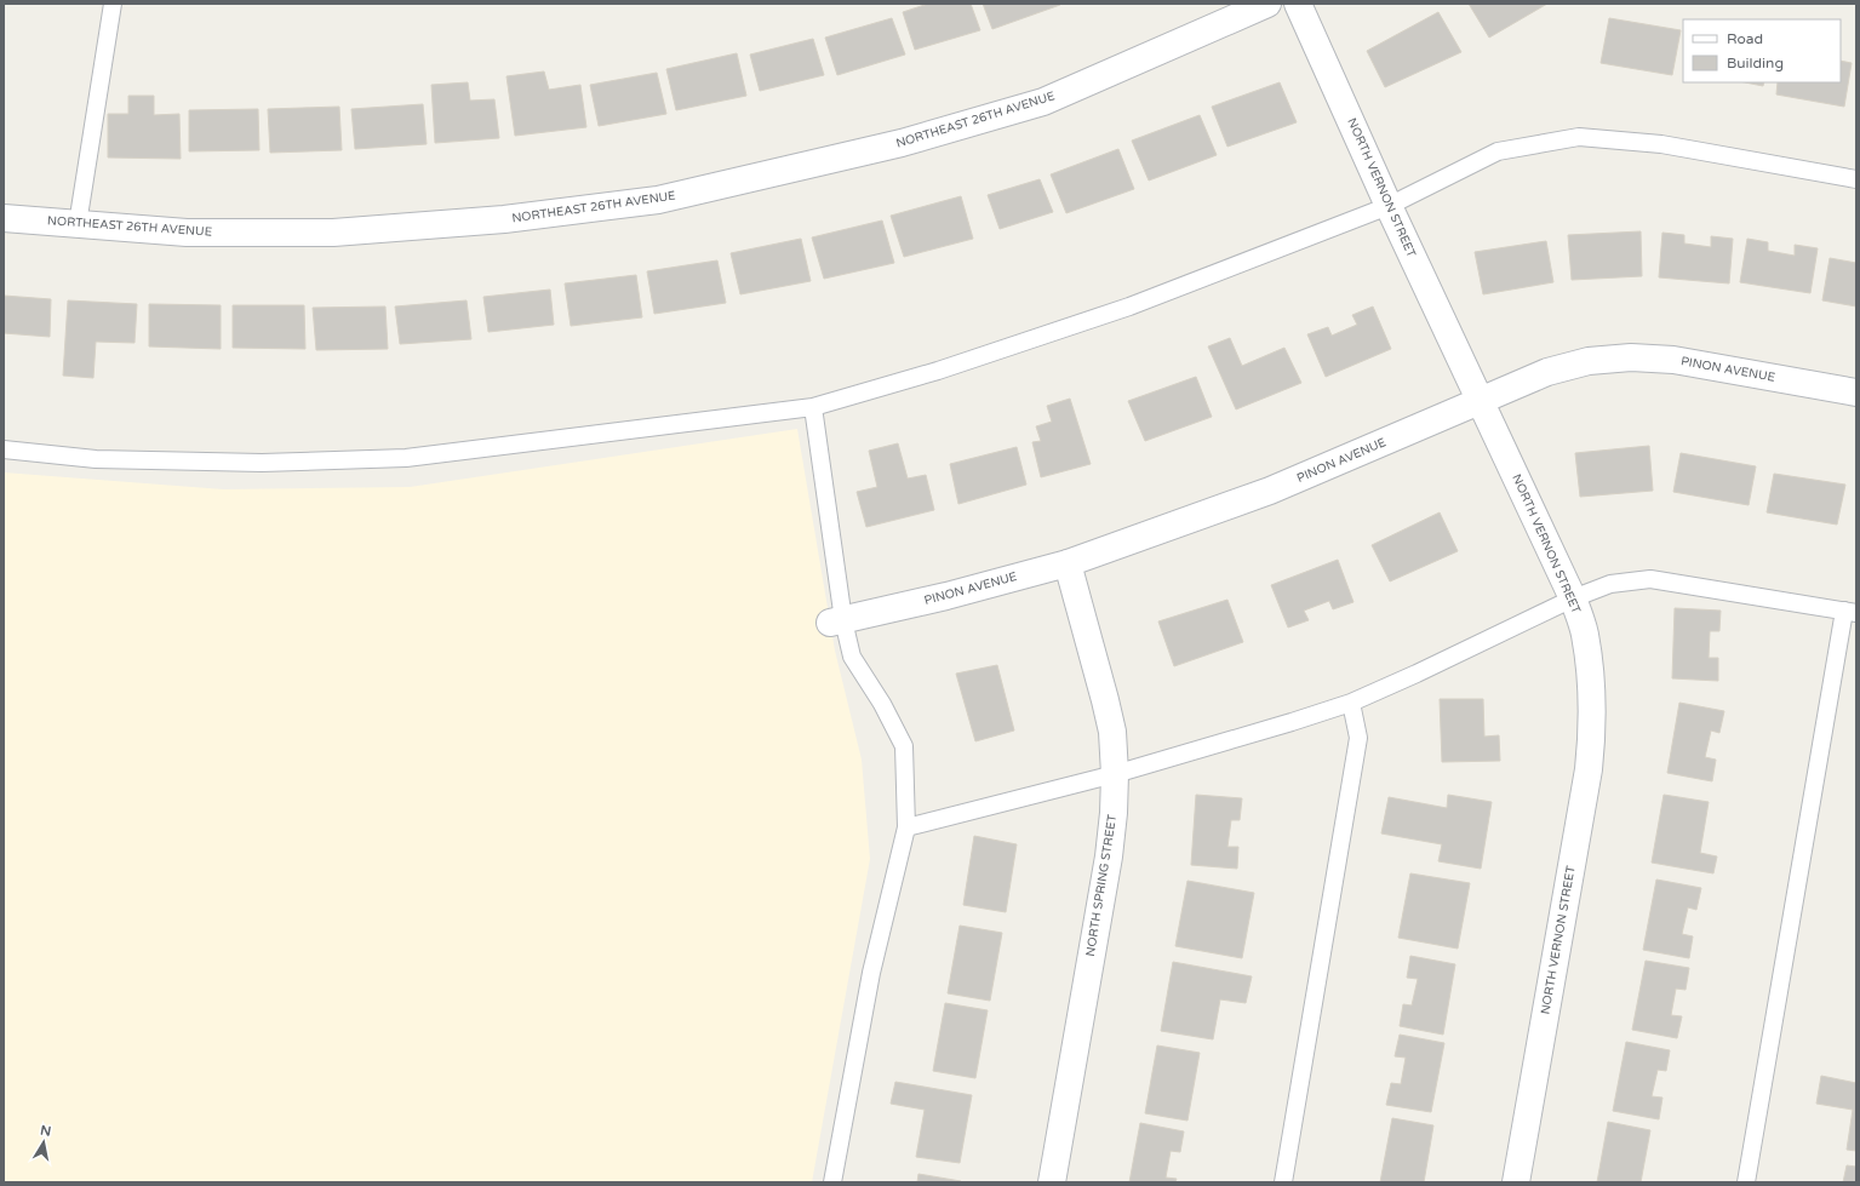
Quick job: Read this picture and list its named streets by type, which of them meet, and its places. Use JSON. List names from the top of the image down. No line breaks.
{"streets":{"street":["NORTHEAST 26TH AVENUE","NORTH VERNON STREET","PINON AVENUE","NORTH SPRING STREET"]},"crossings":[["NORTH VERNON STREET","PINON AVENUE"],["PINON AVENUE","NORTH SPRING STREET"]],"legend":["Road","Building"],"north":"top"}
